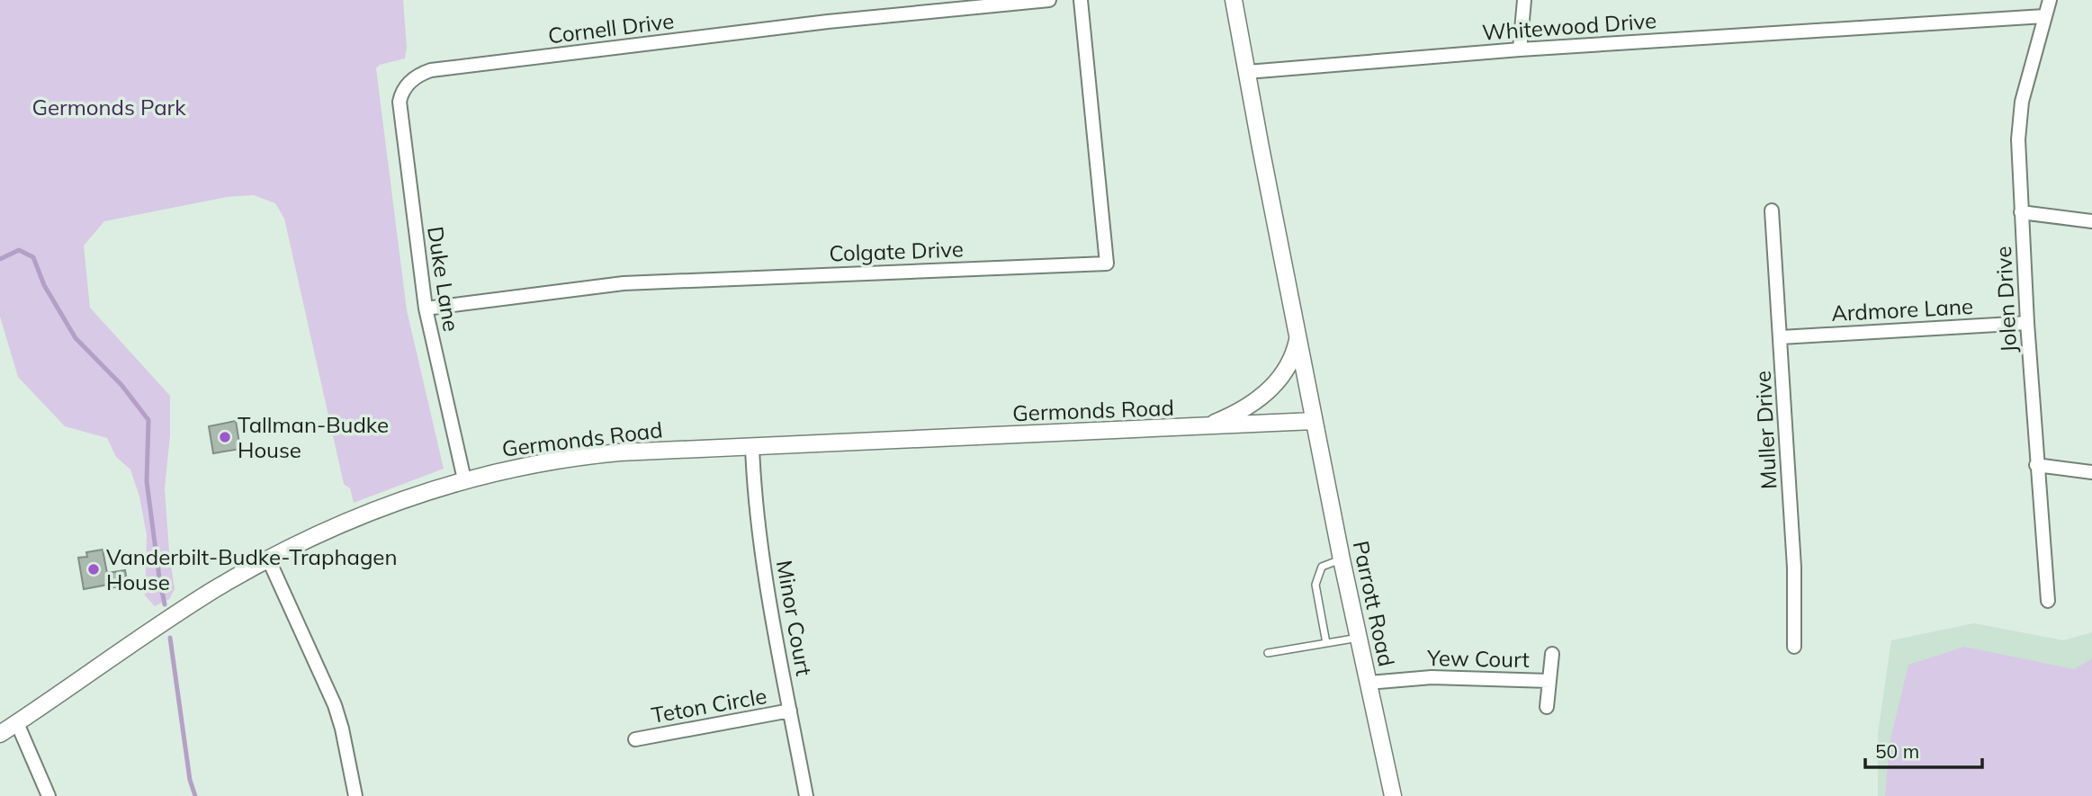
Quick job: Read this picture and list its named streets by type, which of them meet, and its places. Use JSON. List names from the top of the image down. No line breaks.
{"streets":{"street":["Whitewood Drive","Cornell Drive","Colgate Drive","Duke Lane","Jolen Drive","Ardmore Lane","Germonds Road","Muller Drive","Parrott Road","Minor Court","Yew Court","Teton Circle"]},"crossings":[["Whitewood Drive","Jolen Drive"],["Whitewood Drive","Germonds Road"],["Cornell Drive","Duke Lane"],["Colgate Drive","Duke Lane"],["Duke Lane","Germonds Road"],["Jolen Drive","Ardmore Lane"],["Ardmore Lane","Muller Drive"],["Germonds Road","Parrott Road"],["Germonds Road","Minor Court"],["Parrott Road","Yew Court"],["Minor Court","Teton Circle"]],"parks":["Germonds Park"],"places":["Tallman-Budke House","Vanderbilt-Budke-Traphagen House"],"scale_bar":"50 m"}
